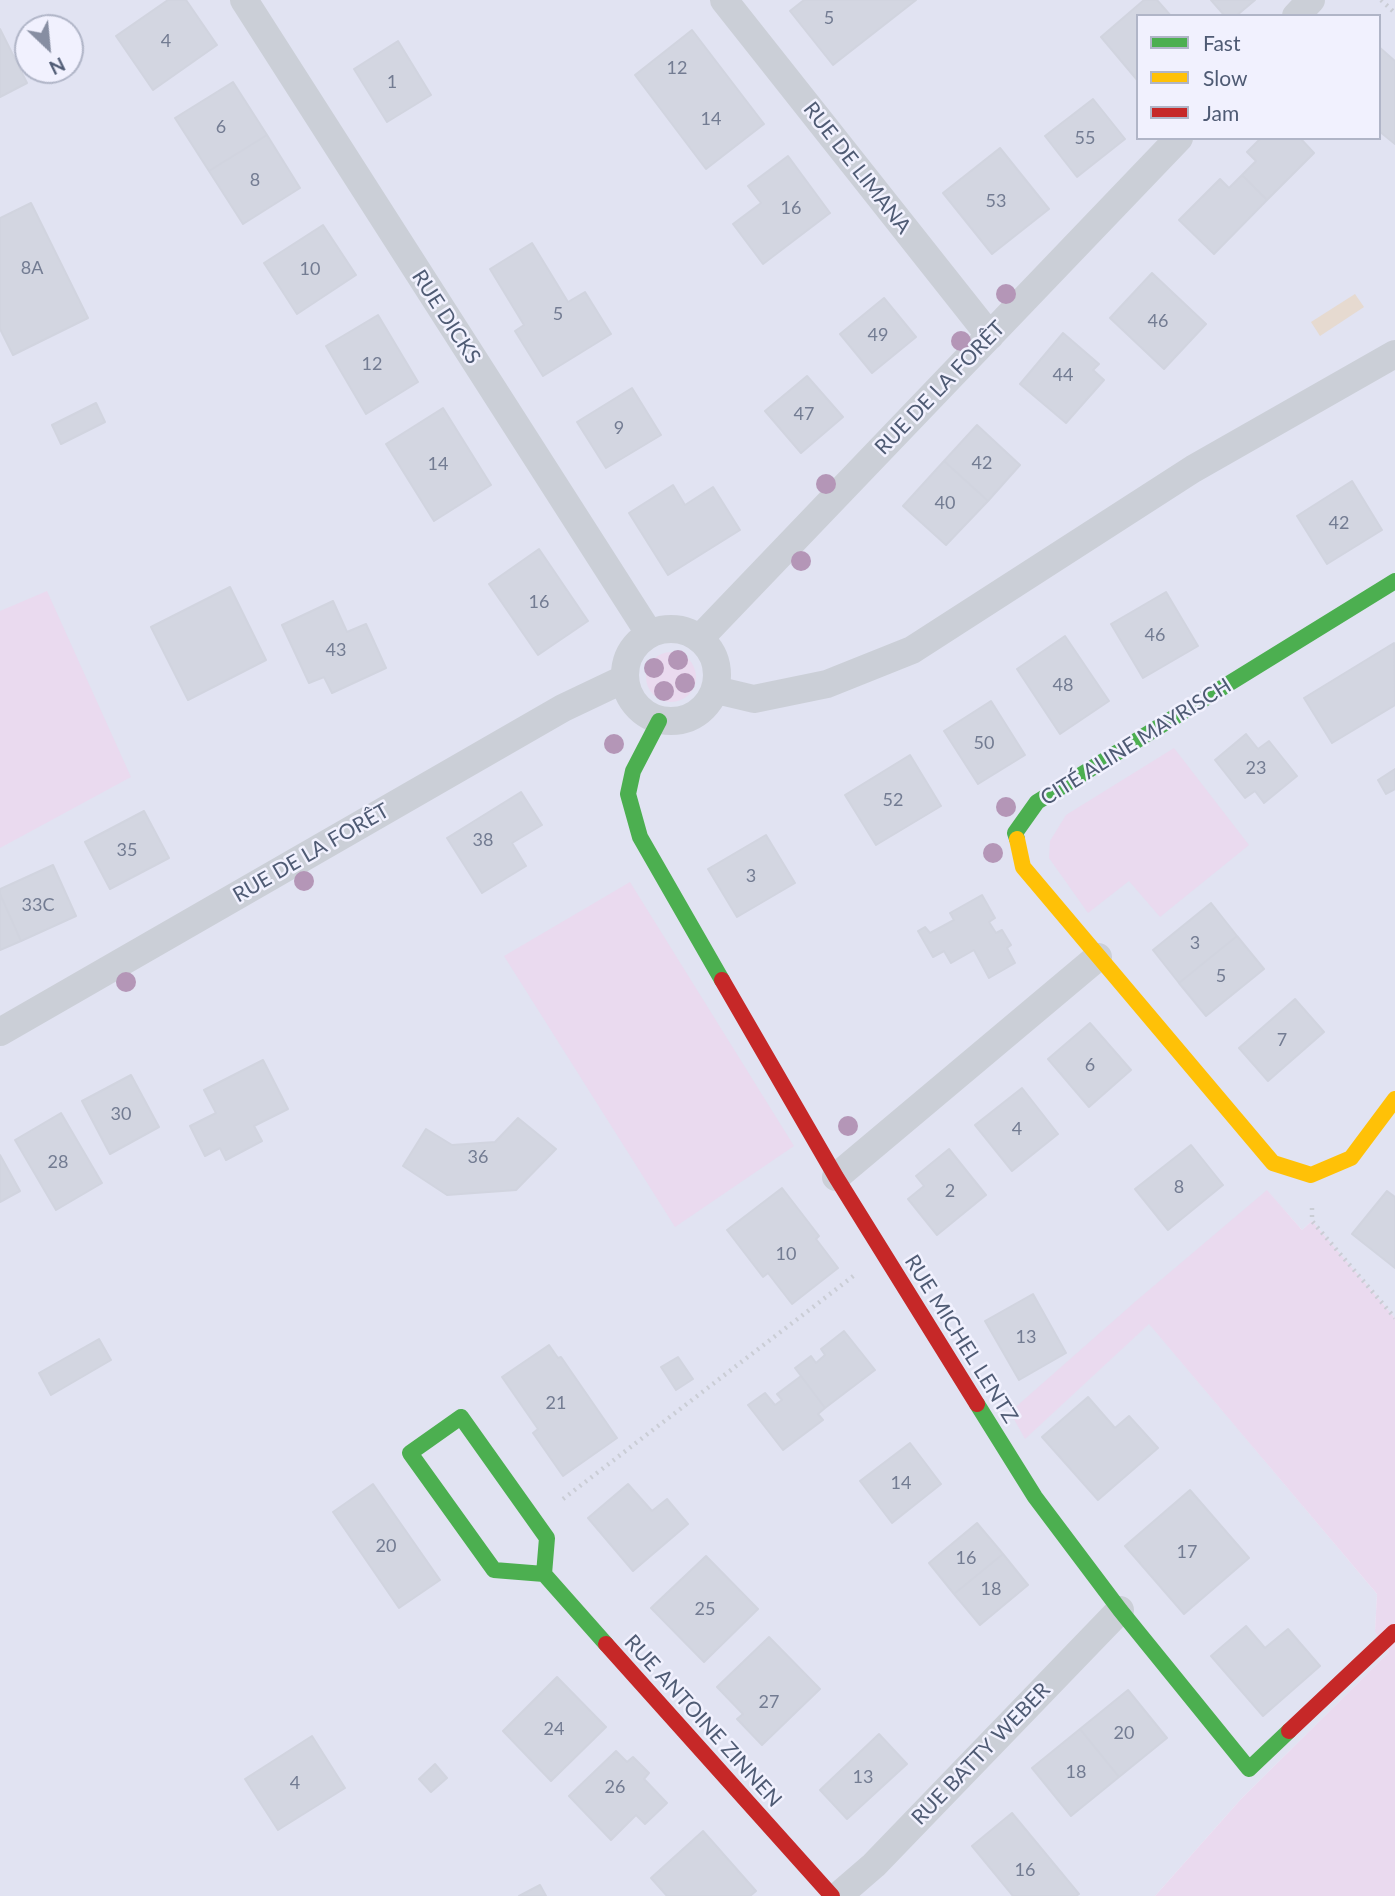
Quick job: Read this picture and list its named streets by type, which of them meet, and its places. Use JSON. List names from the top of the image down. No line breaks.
{"streets":{"street":["RUE DE LIMANA","RUE DICKS","RUE DE LA FORÊT","CITÉ ALINE MAYRISCH","RUE MICHEL LENTZ","RUE ANTOINE ZINNEN","RUE BATTY WEBER"]},"crossings":[["RUE DE LIMANA","RUE DE LA FORÊT"],["RUE DICKS","RUE DE LA FORÊT"],["RUE DICKS","RUE MICHEL LENTZ"],["RUE DE LA FORÊT","RUE MICHEL LENTZ"],["RUE MICHEL LENTZ","RUE BATTY WEBER"]],"house_numbers":["5","4","12","1","14","6","55","8","53","16","8A","10","5","46","49","12","44","47","9","42","14","40","42","16","46","43","48","50","23","52","38","35","3","33C","3","5","7","6","30","4","36","28","8","2","10","13","21","14","20","17","16","18","25","27","24","20","18","13","4","26","16"],"legend":["Fast","Slow","Jam"],"north":"bottom right"}
